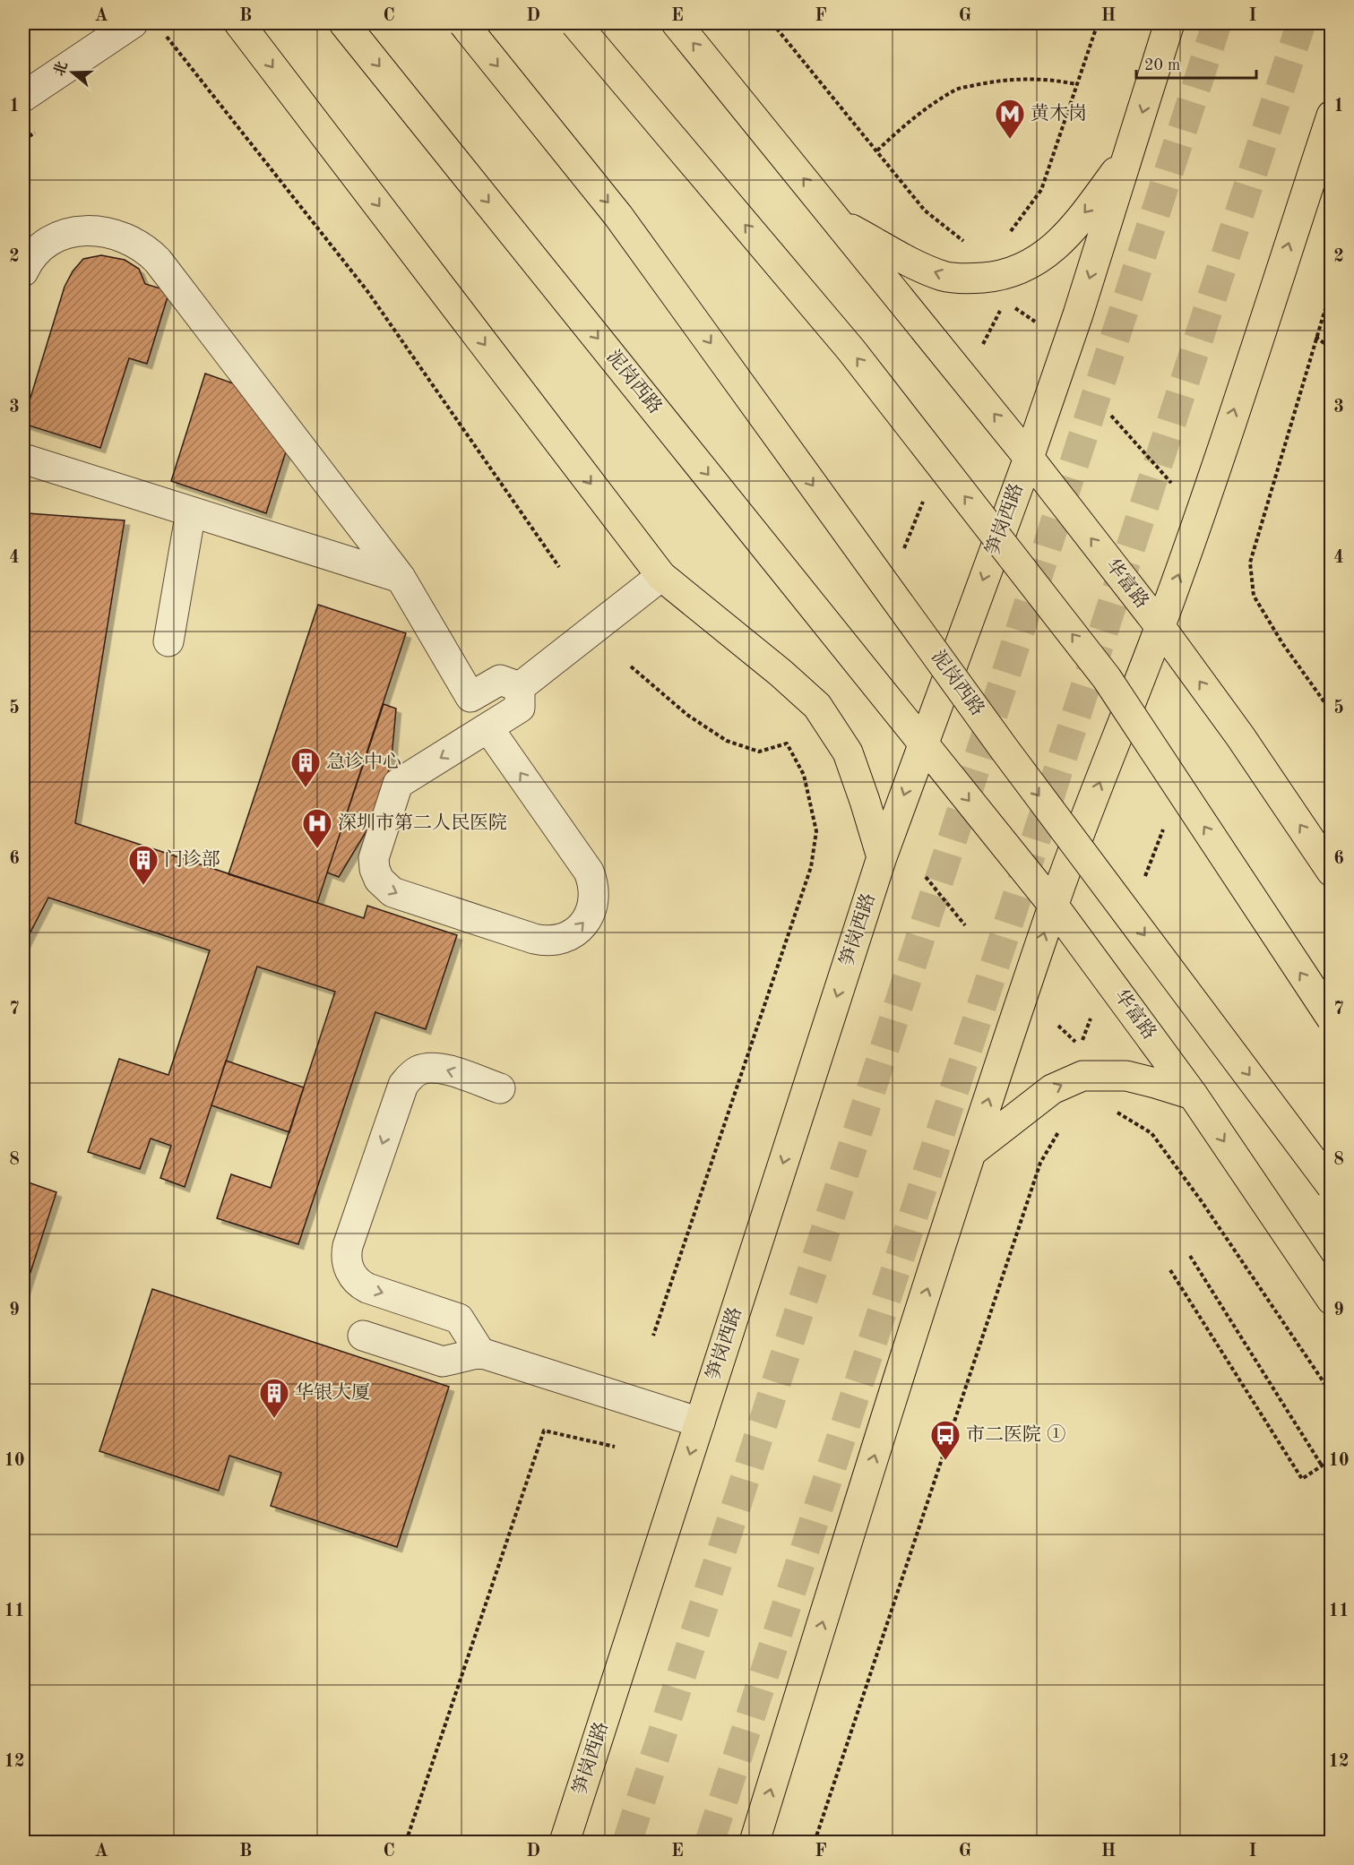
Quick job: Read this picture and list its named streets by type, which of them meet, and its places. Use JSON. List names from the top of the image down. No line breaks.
{"streets":{"main road":["泥岗西路","笋岗西路","华富路"]},"crossings":[["泥岗西路","笋岗西路"],["泥岗西路","华富路"],["笋岗西路","华富路"]],"places":{"metro station":["黄木岗"],"building":["急诊中心","门诊部","华银大厦"],"hospital":["深圳市第二人民医院"],"bus stop":["市二医院 ①"]},"scale_bar":"20 m","north":"left","grid":{"columns":["A","B","C","D","E","F","G","H","I"],"rows":["1","2","3","4","5","6","7","8","9","10","11","12"]}}
